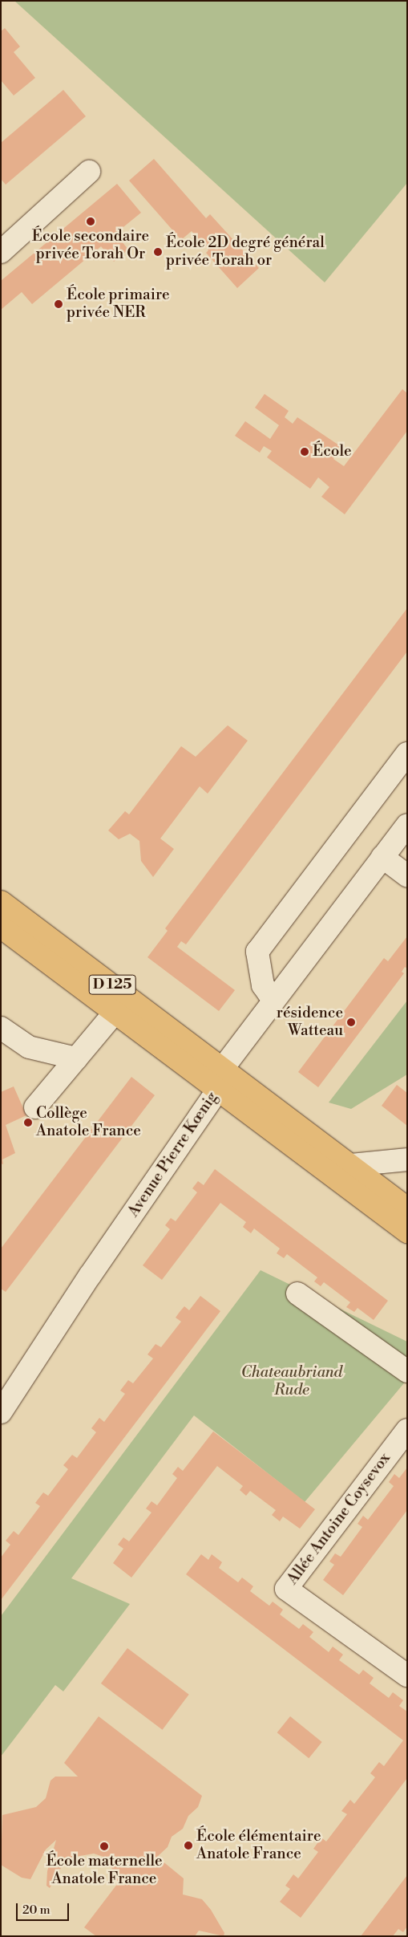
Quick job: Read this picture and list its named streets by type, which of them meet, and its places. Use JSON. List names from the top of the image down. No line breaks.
{"streets":{"main road":["D 125"],"street":["Avenue Pierre Kœnig","Allée Antoine Coysevox"]},"crossings":[["D 125","Avenue Pierre Kœnig"]],"parks":["Chateaubriand Rude"],"places":["École secondaire privée Torah Or","École 2D degré général privée Torah or","École primaire privée NER","École","résidence Watteau","Collège Anatole France","École élémentaire Anatole France","École maternelle Anatole France"],"scale_bar":"20 m"}
